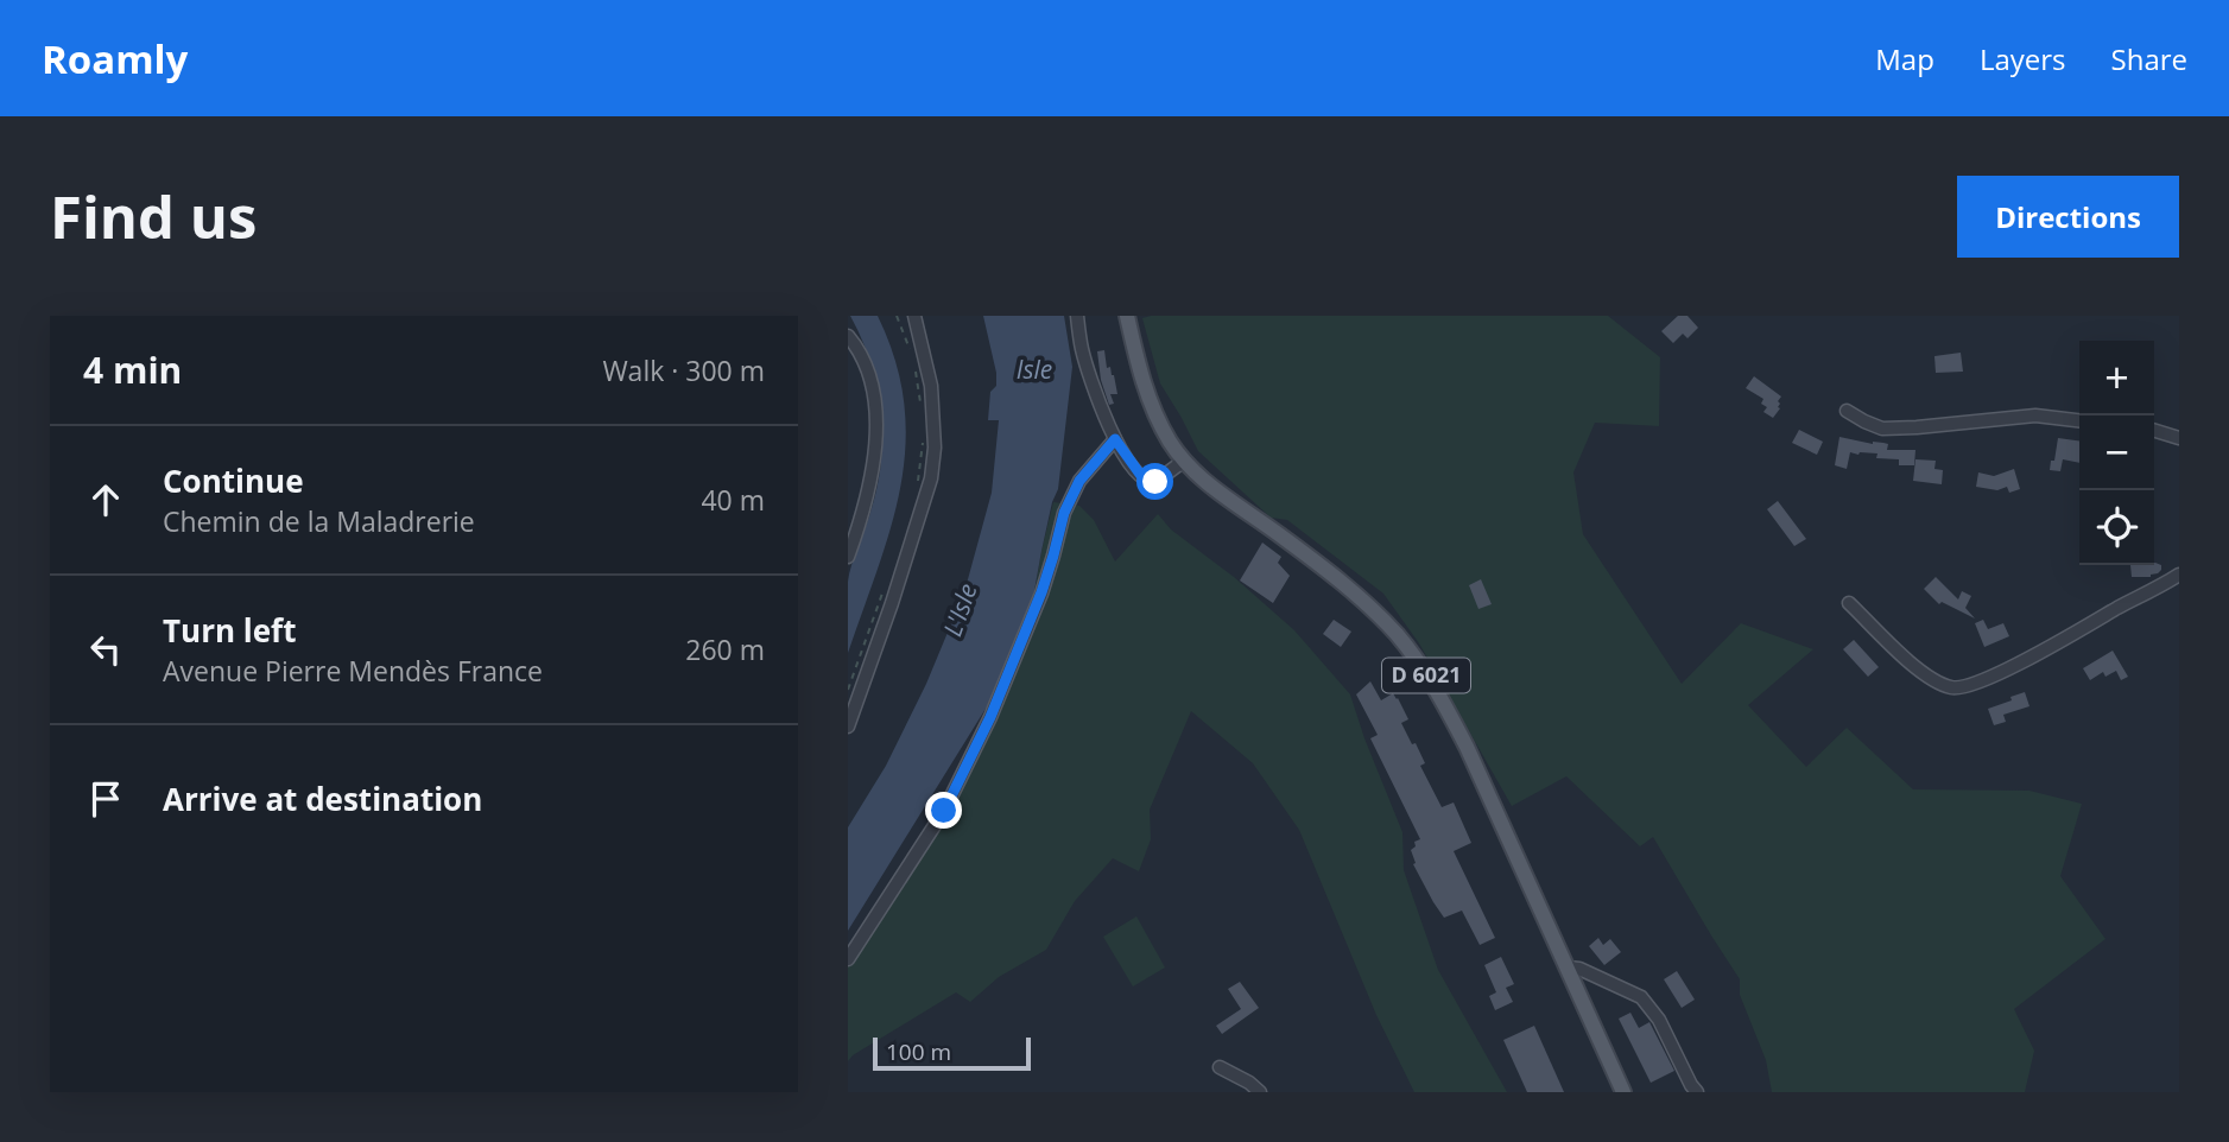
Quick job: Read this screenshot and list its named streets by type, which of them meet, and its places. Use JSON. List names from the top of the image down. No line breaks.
{"streets":{"main road":["D 6021"]},"water":["Isle","L'Isle"],"scale_bar":"100 m","page":{"header":"Roamly","nav":["Map","Layers","Share"],"buttons":"Directions","title":"Find us","heading":["4 min","Walk · 300 m"],"map_buttons":["+","−"],"list":[["Continue","Chemin de la Maladrerie","40 m"],["Turn left","Avenue Pierre Mendès France","260 m"],"Arrive at destination"],"scale":"100 m"}}
